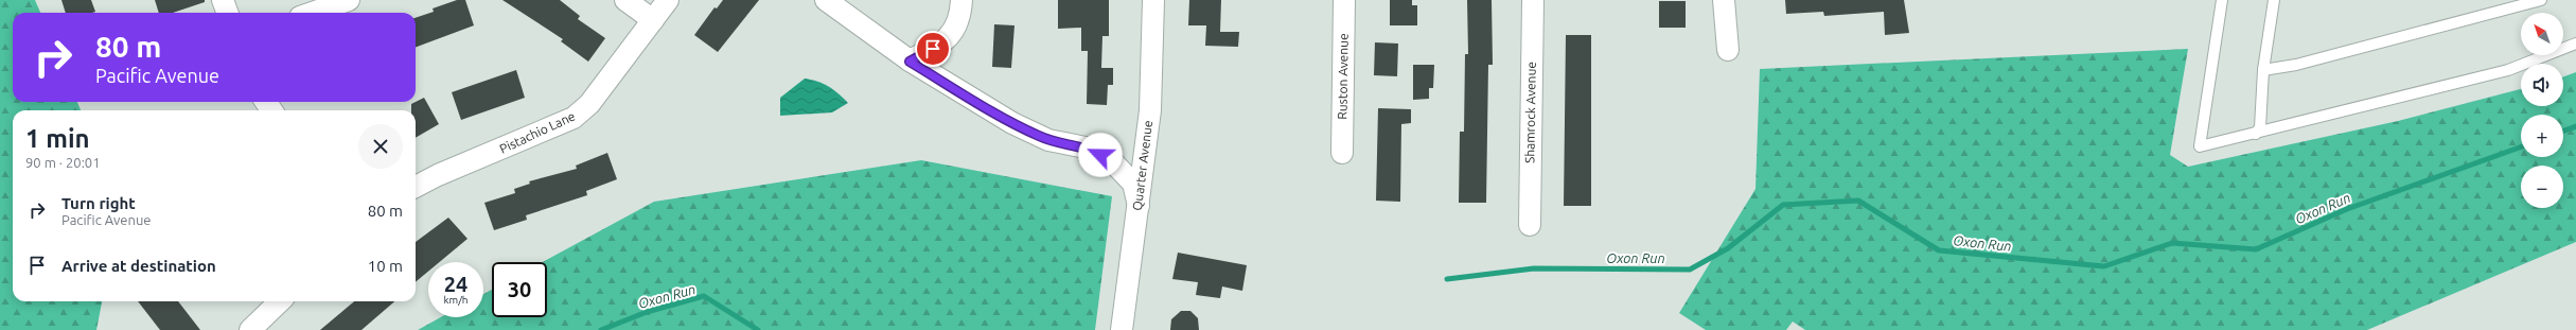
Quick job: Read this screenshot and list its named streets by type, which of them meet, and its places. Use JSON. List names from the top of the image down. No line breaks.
{"streets":{"street":["Ruston Avenue","Shamrock Avenue","Pistachio Lane","Quarter Avenue"]},"water":["Oxon Run"],"north":"top left","page":{"map_buttons":["+","−"],"turn":["80 m","Pacific Avenue"],"heading":["1 min","90 m · 20:01"],"list":[{"name":"Turn right","note":"Pacific Avenue","value":"80 m"},{"name":"Arrive at destination","value":"10 m"}],"speed":"24 km/h","limit":"30"}}
